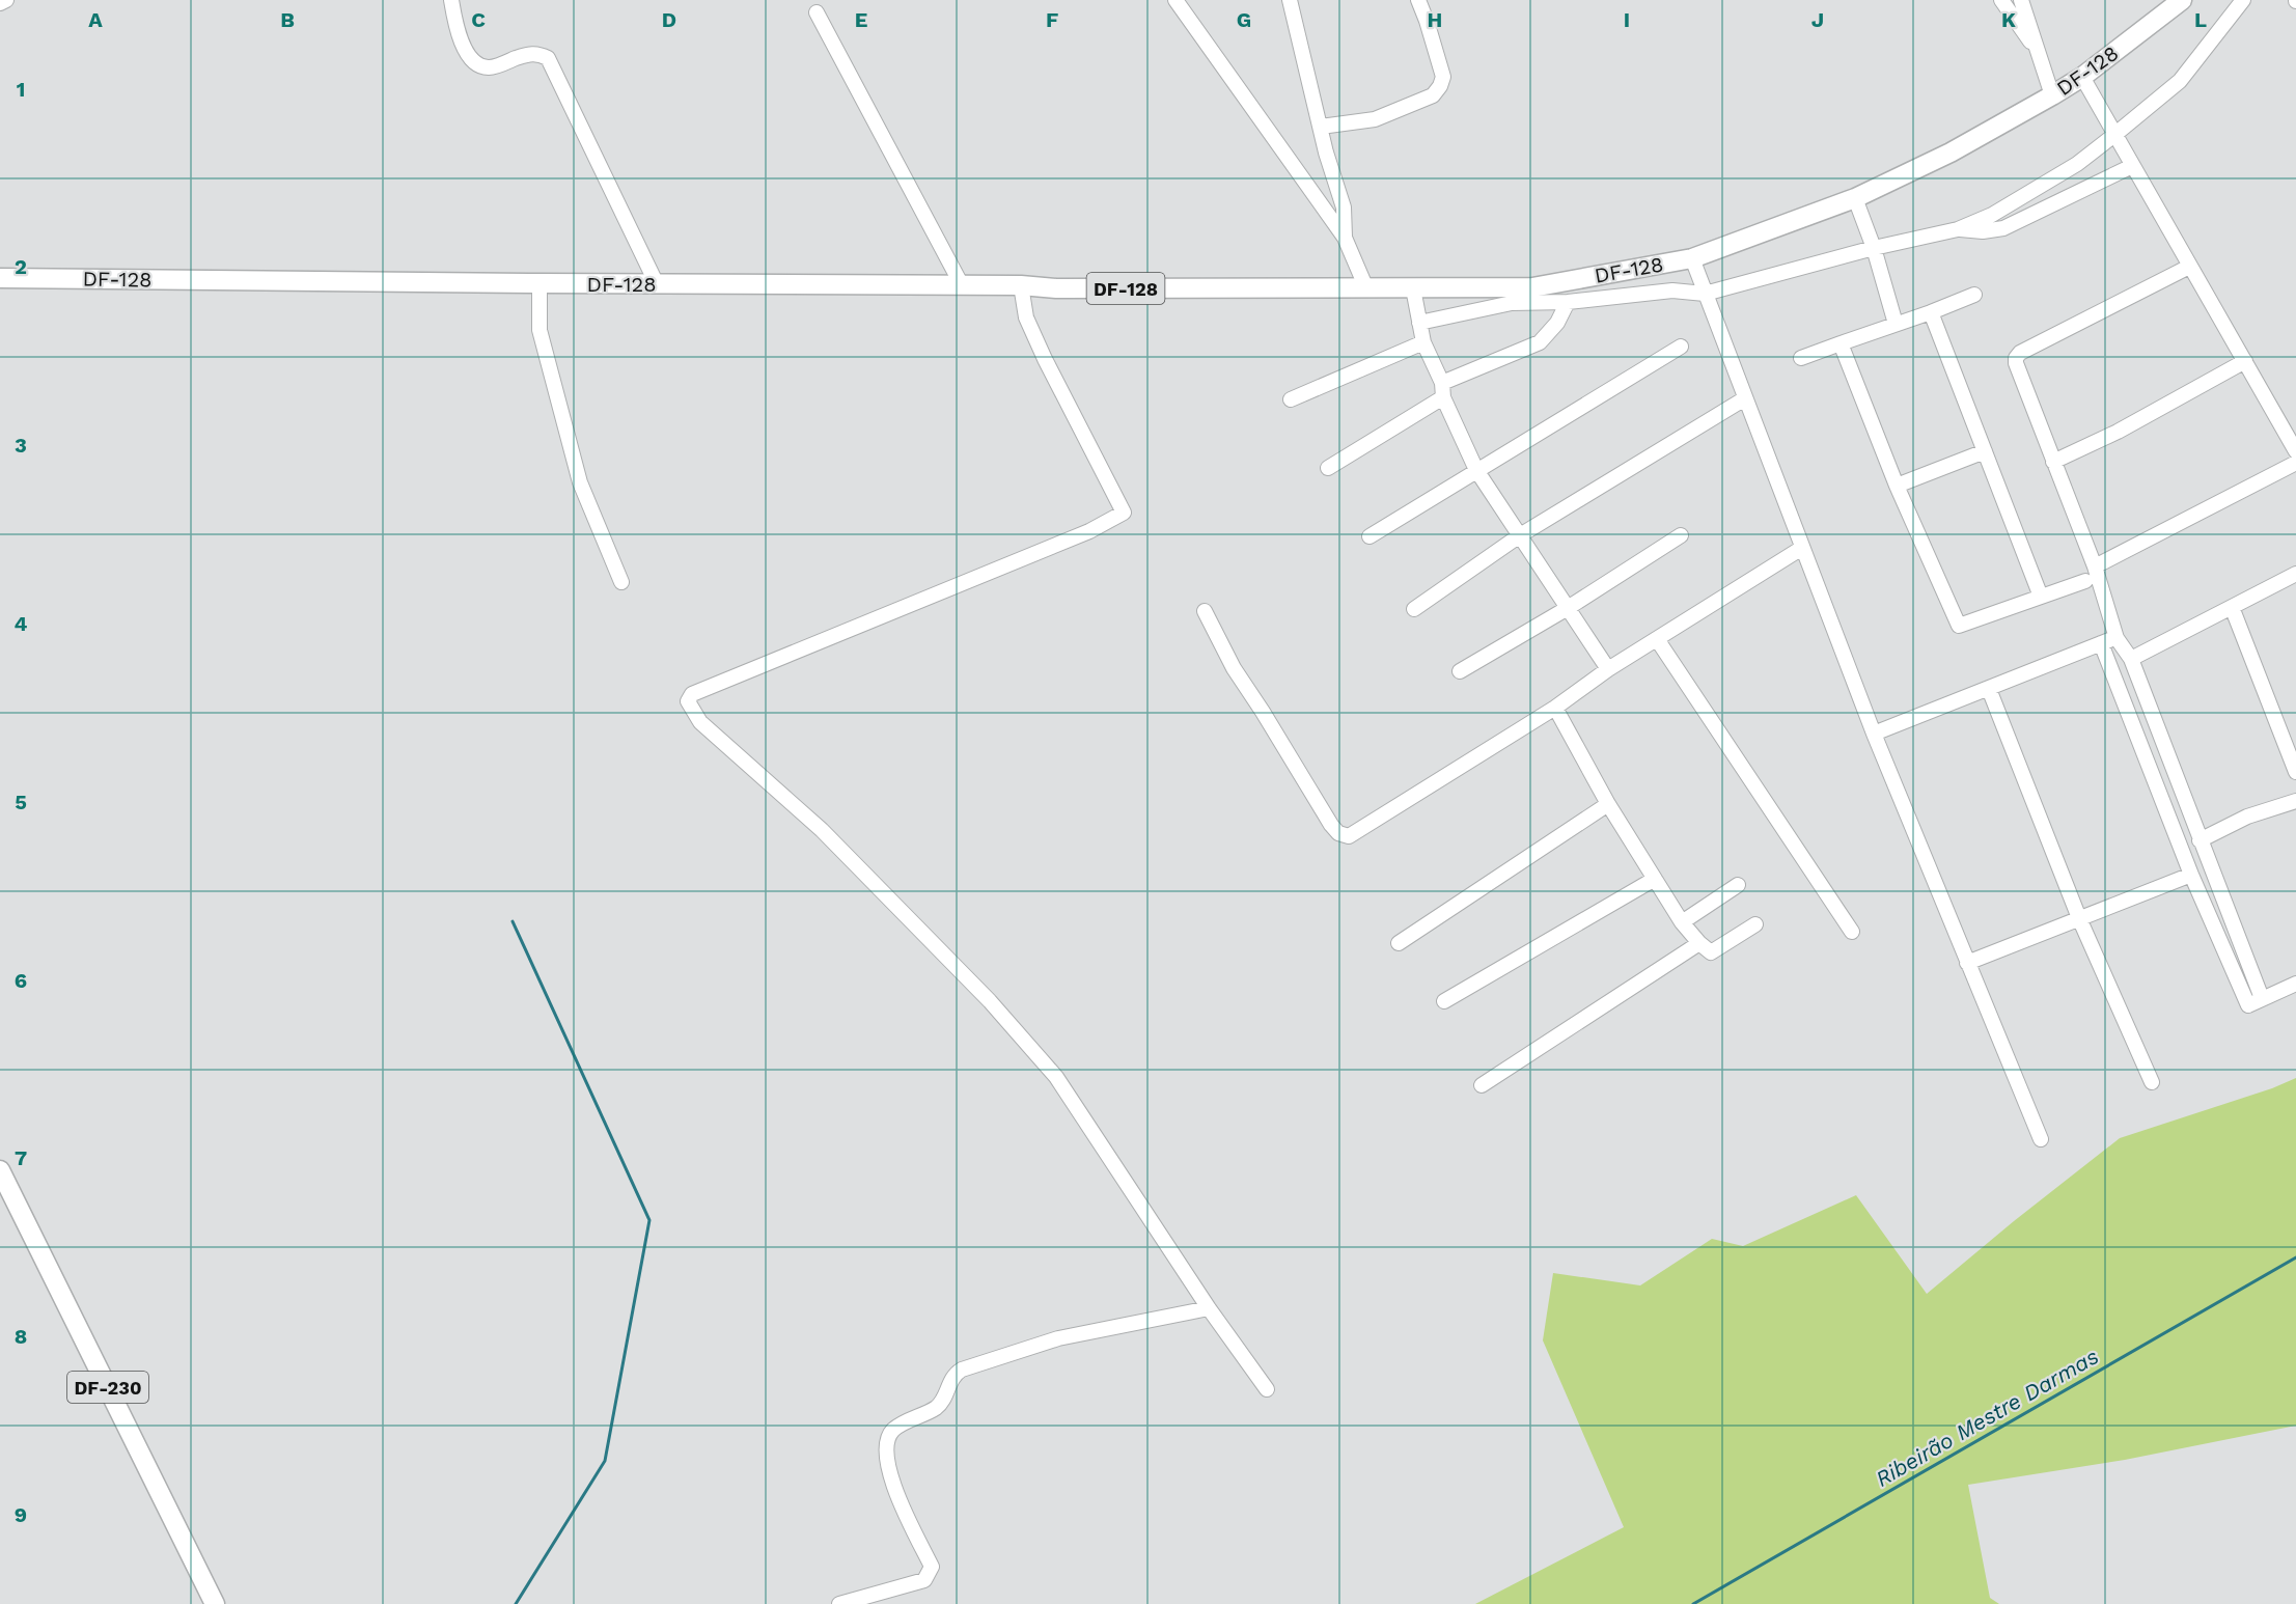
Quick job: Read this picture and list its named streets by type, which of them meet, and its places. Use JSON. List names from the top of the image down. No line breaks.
{"streets":{"main road":["DF-128","DF-230"]},"water":["Ribeirão Mestre Darmas"],"grid":{"columns":["A","B","C","D","E","F","G","H","I","J","K","L"],"rows":["1","2","3","4","5","6","7","8","9"]}}
